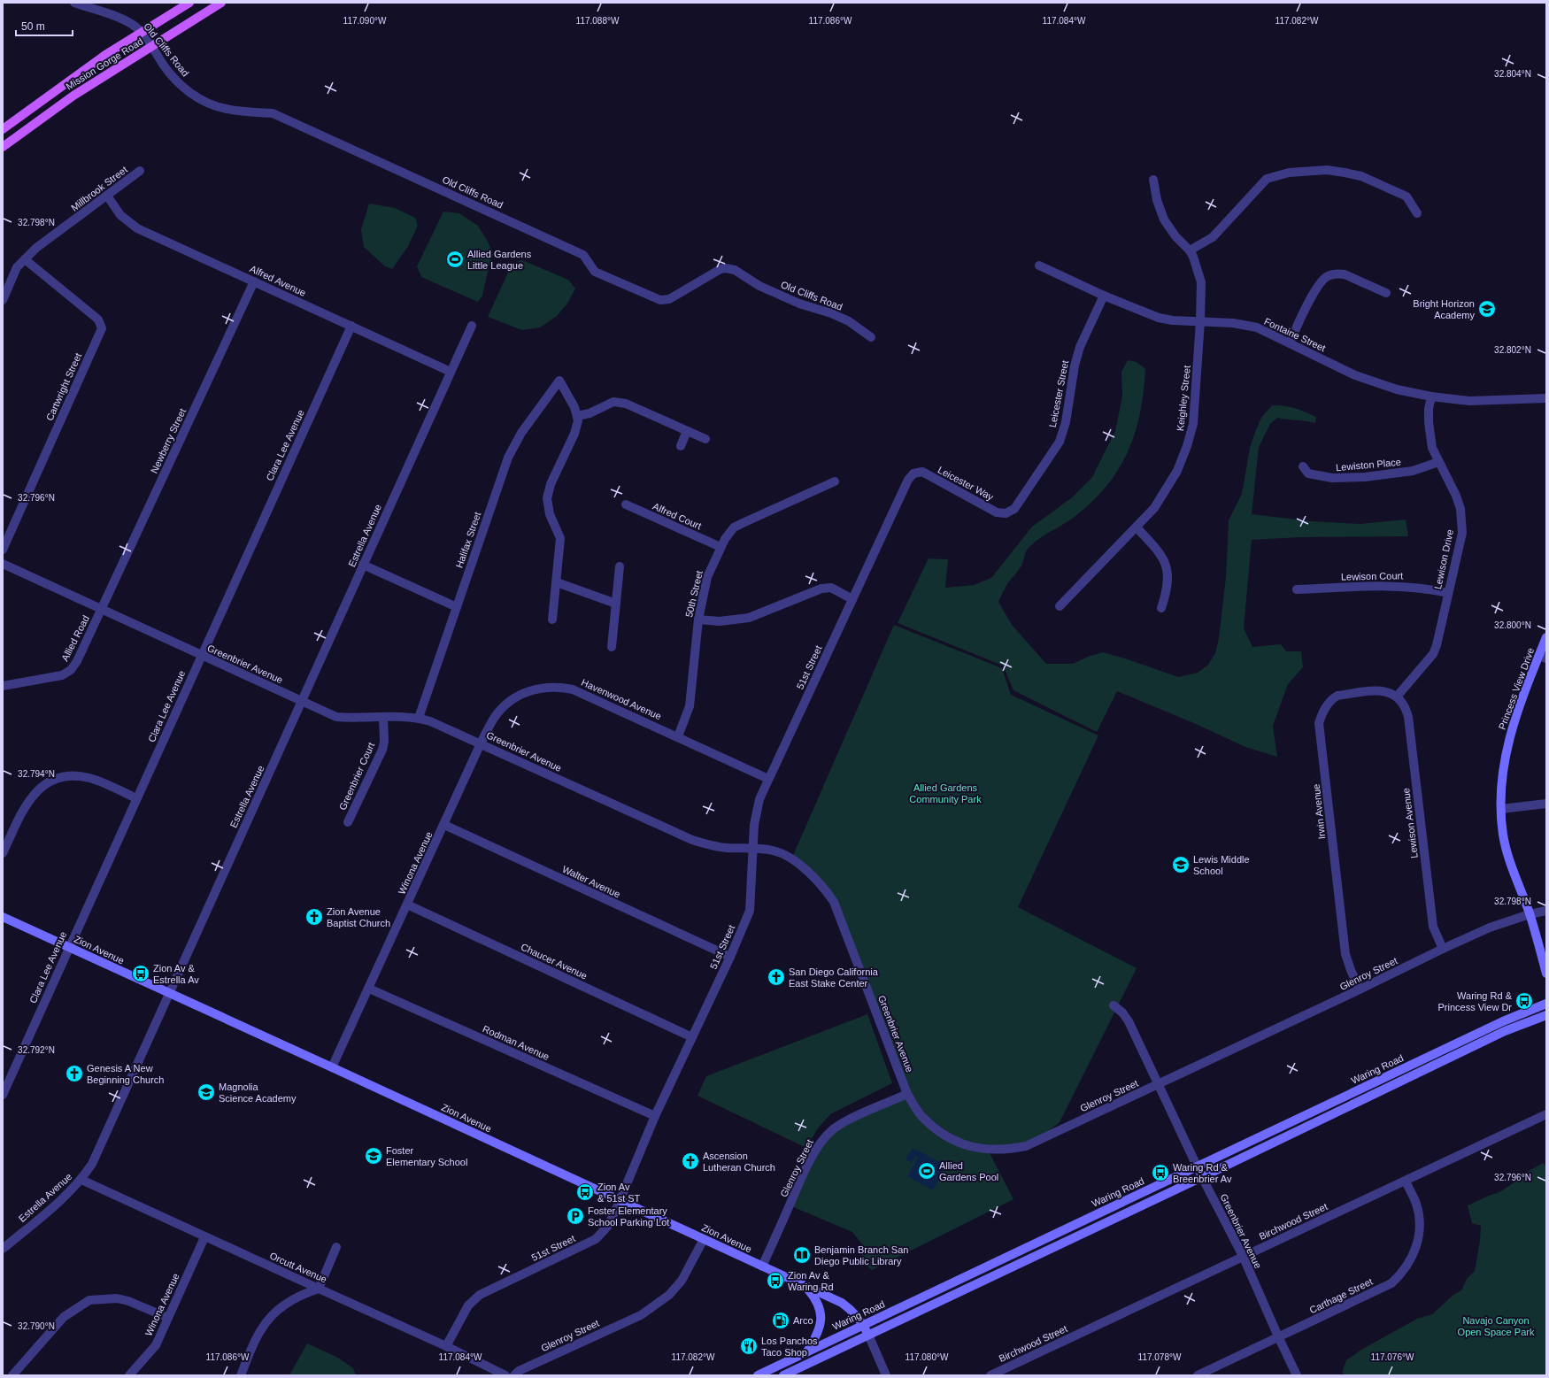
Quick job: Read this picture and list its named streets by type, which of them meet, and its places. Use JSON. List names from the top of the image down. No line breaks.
{"streets":{"main road":["Mission Gorge Road","Princess View Drive","Zion Avenue","Waring Road"],"street":["Old Cliffs Road","Millbrook Street","Alfred Avenue","Fontaine Street","Cartwright Street","Leicester Street","Keighley Street","Newberry Street","Clara Lee Avenue","Lewiston Place","Leicester Way","Alfred Court","Estrella Avenue","Halifax Street","Lewison Drive","Lewison Court","50th Street","Allied Road","Greenbrier Avenue","51st Street","Havenwood Avenue","Greenbrier Court","Irwin Avenue","Lewison Avenue","Winona Avenue","Walter Avenue","Chaucer Avenue","Glenroy Street","Rodman Avenue","Birchwood Street","Orcutt Avenue","Carthage Street"]},"crossings":[["Old Cliffs Road","Mission Gorge Road"],["Millbrook Street","Alfred Avenue"],["Millbrook Street","Cartwright Street"],["Alfred Avenue","Newberry Street"],["Alfred Avenue","Clara Lee Avenue"],["Alfred Avenue","Estrella Avenue"],["Fontaine Street","Leicester Street"],["Fontaine Street","Keighley Street"],["Fontaine Street","Lewison Drive"],["Leicester Street","Leicester Way"],["Newberry Street","Allied Road"],["Newberry Street","Greenbrier Avenue"],["Clara Lee Avenue","Greenbrier Avenue"],["Clara Lee Avenue","Zion Avenue"],["Lewiston Place","Lewison Drive"],["Leicester Way","51st Street"],["Alfred Court","50th Street"],["Estrella Avenue","Greenbrier Avenue"],["Estrella Avenue","Zion Avenue"],["Estrella Avenue","Orcutt Avenue"],["Halifax Street","Greenbrier Avenue"],["Lewison Drive","Lewison Court"],["Lewison Drive","Irwin Avenue"],["Lewison Drive","Lewison Avenue"],["50th Street","Havenwood Avenue"],["Allied Road","Greenbrier Avenue"],["Greenbrier Avenue","51st Street"],["Greenbrier Avenue","Havenwood Avenue"],["Greenbrier Avenue","Greenbrier Court"],["Greenbrier Avenue","Winona Avenue"],["Greenbrier Avenue","Glenroy Street"],["Greenbrier Avenue","Waring Road"],["Greenbrier Avenue","Birchwood Street"],["Greenbrier Avenue","Carthage Street"],["51st Street","Havenwood Avenue"],["51st Street","Walter Avenue"],["51st Street","Zion Avenue"],["51st Street","Chaucer Avenue"],["51st Street","Rodman Avenue"],["51st Street","Orcutt Avenue"],["Princess View Drive","Glenroy Street"],["Havenwood Avenue","Winona Avenue"],["Irwin Avenue","Lewison Avenue"],["Irwin Avenue","Glenroy Street"],["Lewison Avenue","Glenroy Street"],["Winona Avenue","Walter Avenue"],["Winona Avenue","Zion Avenue"],["Winona Avenue","Chaucer Avenue"],["Winona Avenue","Rodman Avenue"],["Winona Avenue","Orcutt Avenue"],["Zion Avenue","Glenroy Street"],["Zion Avenue","Waring Road"],["Birchwood Street","Carthage Street"]],"parks":["Allied Gardens Community Park","Navajo Canyon Open Space Park"],"places":{"sports":["Allied Gardens Little League","Allied Gardens Pool"],"school or university":["Bright Horizon Academy","Lewis Middle School","Magnolia Science Academy","Foster Elementary School"],"church":["Zion Avenue Baptist Church","San Diego California East Stake Center","Genesis A New Beginning Church","Ascension Lutheran Church"],"bus stop":["Zion Av & Estrella Av","Waring Rd & Princess View Dr","Waring Rd & Breenbrier Av","Zion Av & 51st ST","Zion Av & Waring Rd"],"parking":["Foster Elementary School Parking Lot"],"library":["Benjamin Branch San Diego Public Library"],"fuel station":["Arco"],"restaurant":["Los Panchos Taco Shop"]},"scale_bar":"50 m","coordinates":["117.090°W","117.088°W","117.086°W","117.084°W","117.082°W","32.804°N","32.798°N","32.802°N","32.796°N","32.800°N","32.794°N","32.792°N","32.790°N","117.080°W","117.078°W","117.076°W"]}
